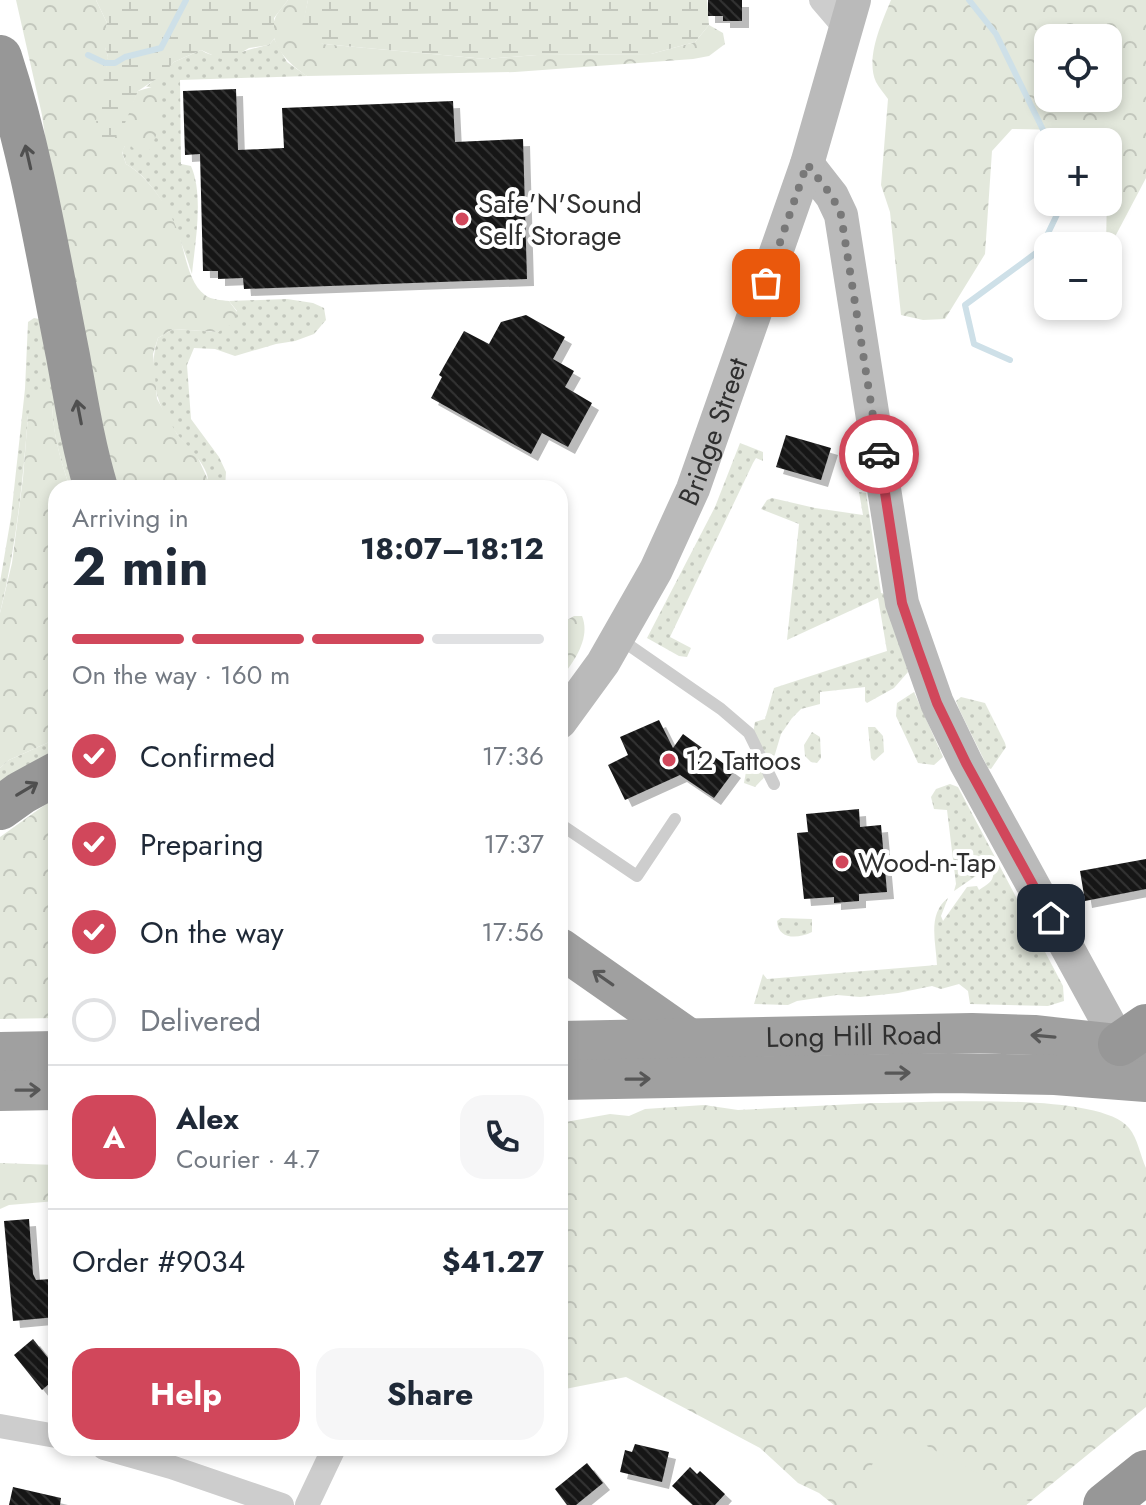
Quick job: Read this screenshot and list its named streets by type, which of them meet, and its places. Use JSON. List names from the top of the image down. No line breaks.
{"streets":{"highway":["Long Hill Road"],"main road":["Bridge Street"]},"places":["Safe'N'Sound Self Storage","12 Tattoos","Wood-n-Tap"],"page":{"map_buttons":["+","−"],"heading":["2 min","Arriving in","18:07–18:12"],"panel":["Alex","Courier · 4.7","Order #9034","$41.27"],"bar":"On the way · 160 m","list":[["Confirmed","17:36"],["Preparing","17:37"],["On the way","17:56"],"Delivered"],"round":"A","buttons":["Help","Share"]}}
